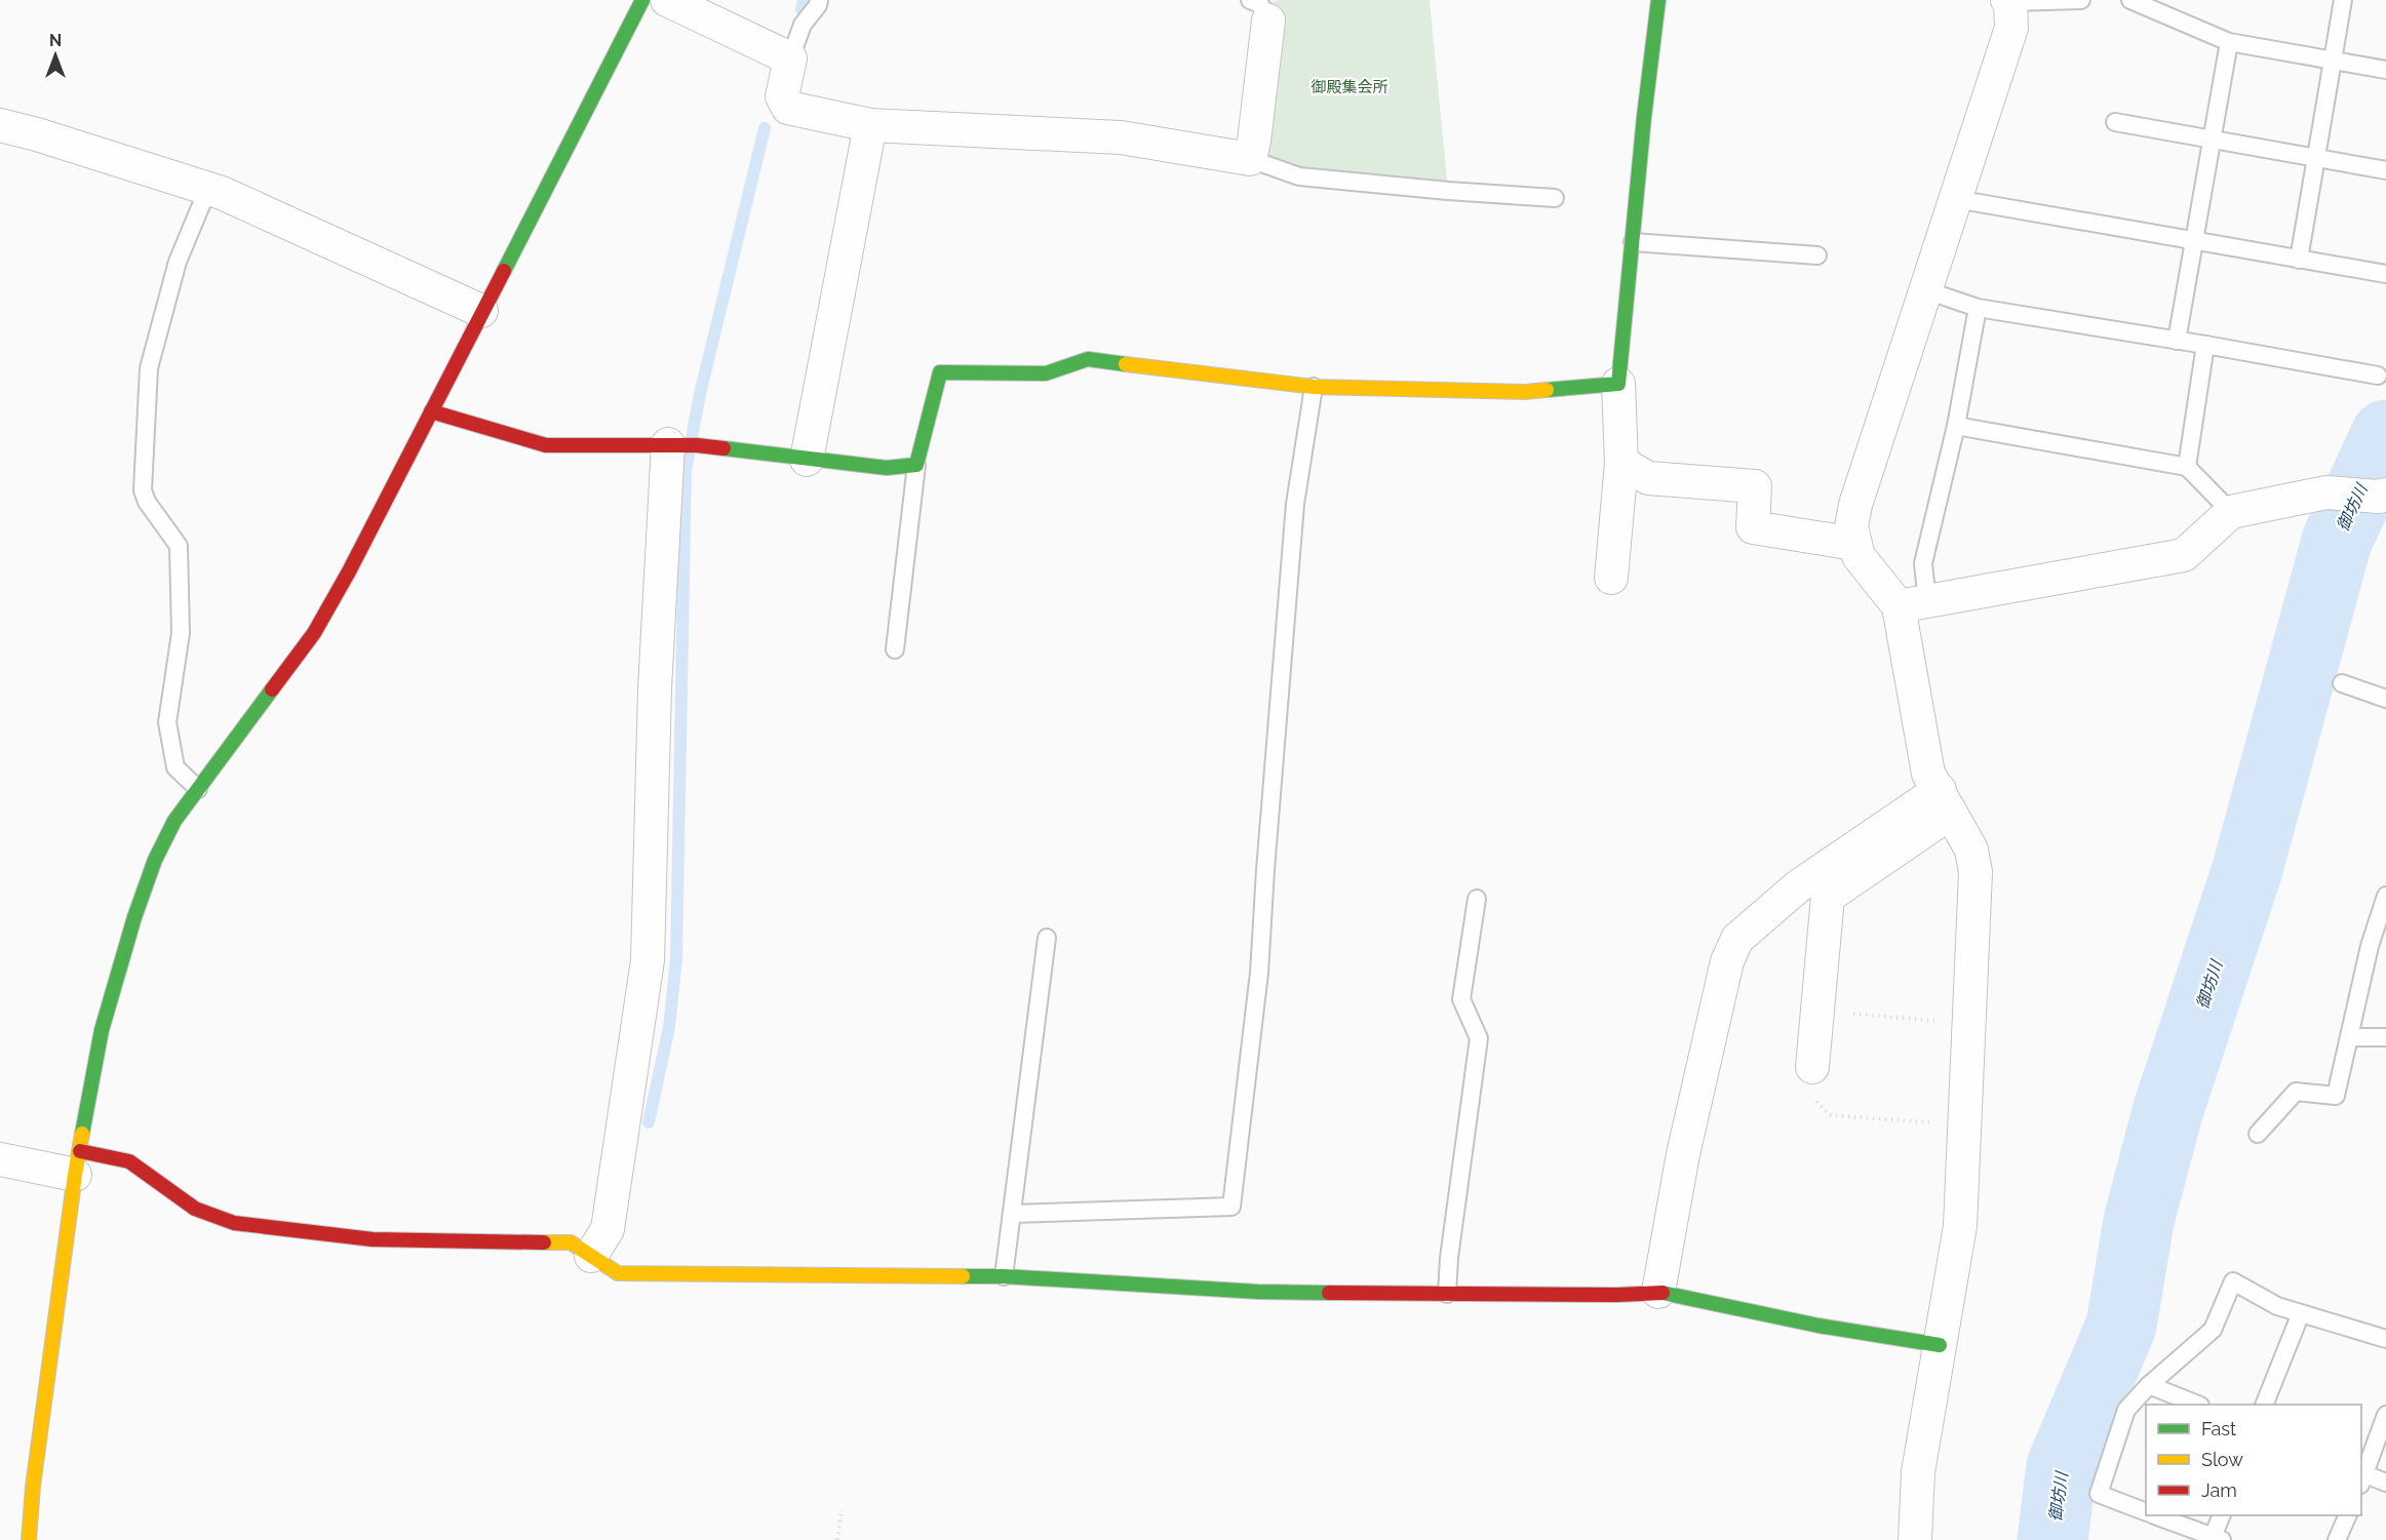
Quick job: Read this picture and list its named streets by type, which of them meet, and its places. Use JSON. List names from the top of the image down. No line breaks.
{"water":["御坊川"],"parks":["御殿集会所"],"legend":["Fast","Slow","Jam"],"north":"top"}
